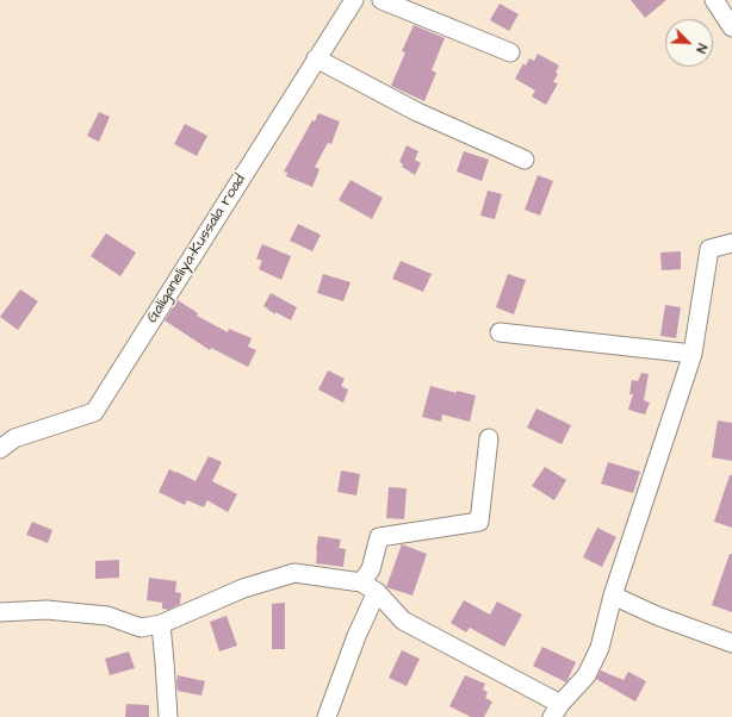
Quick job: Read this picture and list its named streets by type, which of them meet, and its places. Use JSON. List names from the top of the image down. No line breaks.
{"streets":{"street":["Galiganeliya-Kussala road"]},"north":"bottom right"}
